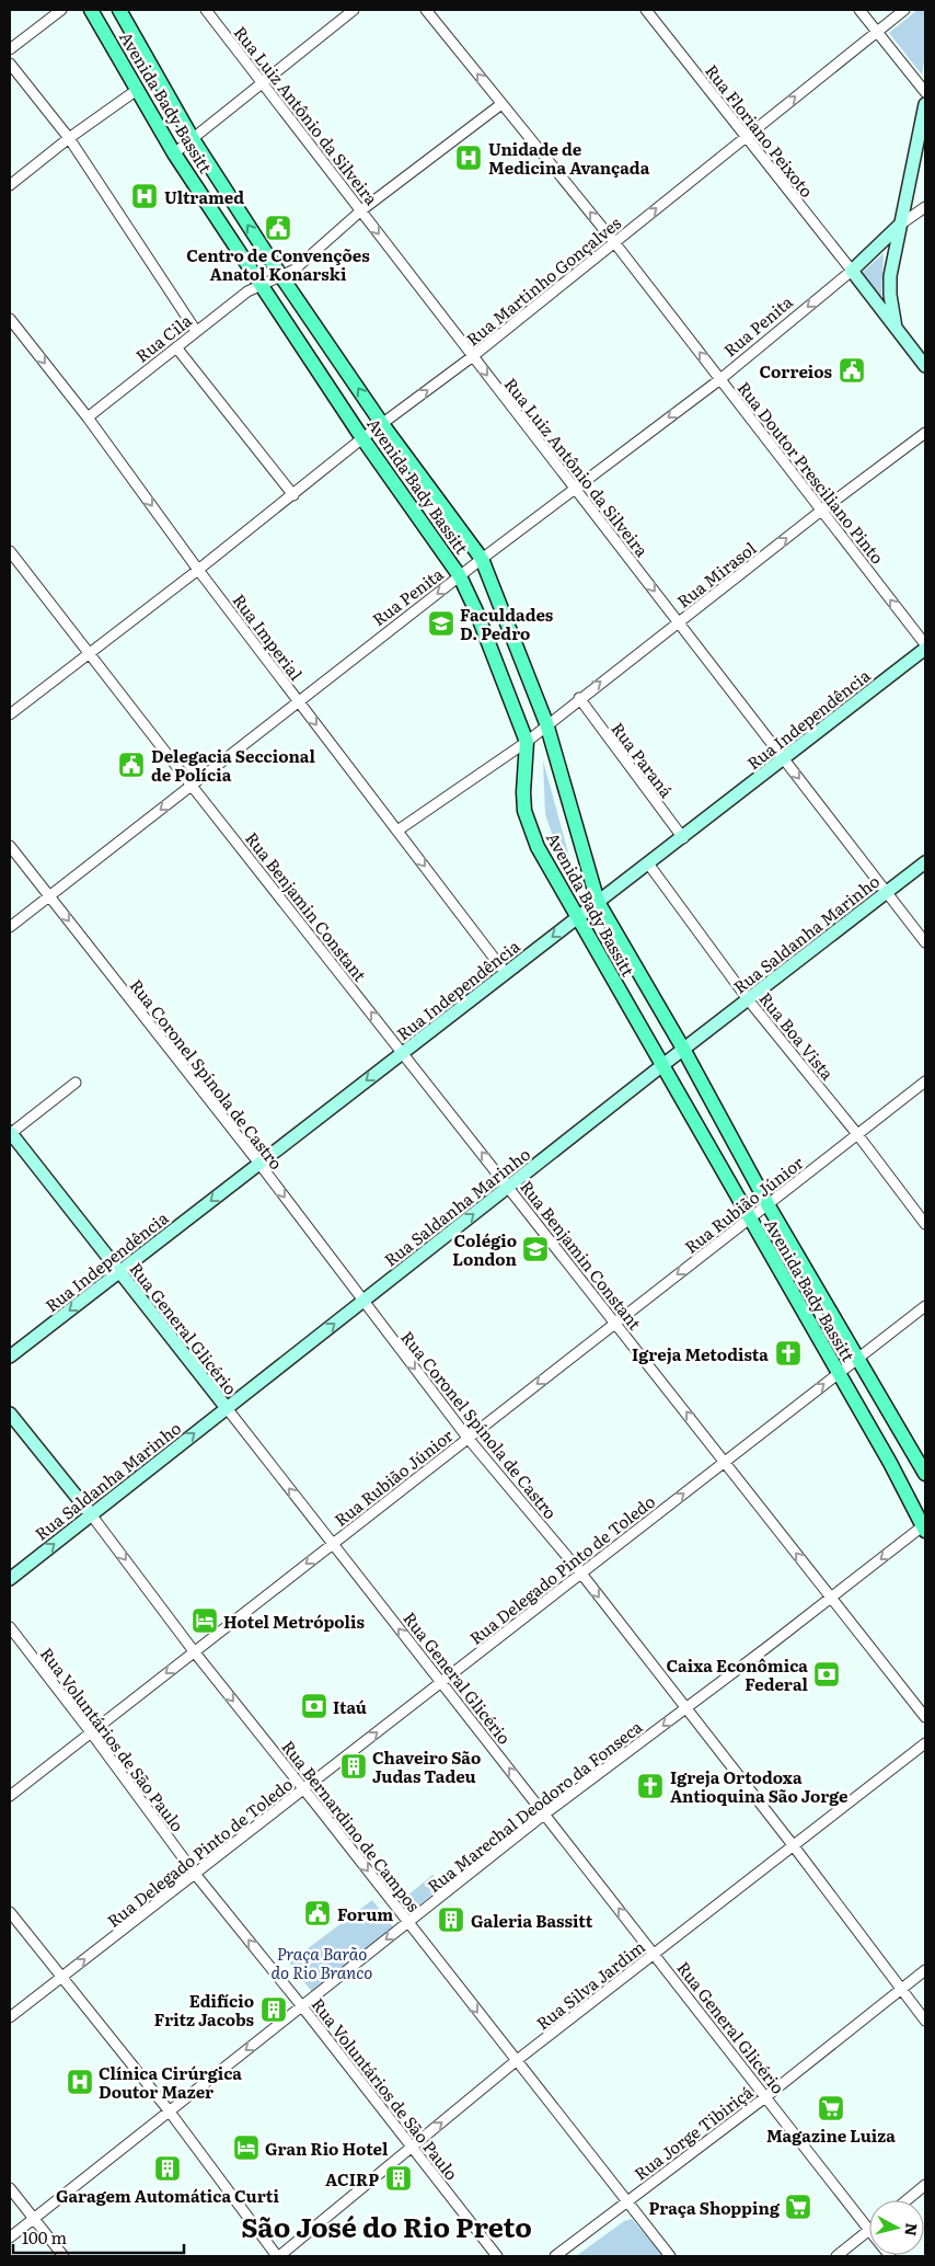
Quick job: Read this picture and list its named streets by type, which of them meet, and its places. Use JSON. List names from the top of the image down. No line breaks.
{"streets":{"main road":["Avenida Bady Bassitt"],"street":["Rua Luiz Antônio da Silveira","Rua Floriano Peixoto","Rua Martinho Gonçalves","Rua Penita","Rua Cila","Rua Doutor Presciliano Pinto","Rua Mirasol","Rua Imperial","Rua Independência","Rua Paraná","Rua Benjamin Constant","Rua Saldanha Marinho","Rua Boa Vista","Rua Coronel Spínola de Castro","Rua Rubião Júnior","Rua General Glicério","Rua Delegado Pinto de Toledo","Rua Voluntários de São Paulo","Rua Marechal Deodoro da Fonseca","Rua Bernardino de Campos","Rua Silva Jardim","Rua Jorge Tibiriçá"]},"crossings":[["Avenida Bady Bassitt","Rua Martinho Gonçalves"],["Avenida Bady Bassitt","Rua Penita"],["Avenida Bady Bassitt","Rua Cila"],["Avenida Bady Bassitt","Rua Mirasol"],["Avenida Bady Bassitt","Rua Independência"],["Avenida Bady Bassitt","Rua Saldanha Marinho"],["Avenida Bady Bassitt","Rua Rubião Júnior"],["Avenida Bady Bassitt","Rua Delegado Pinto de Toledo"],["Avenida Bady Bassitt","Rua Marechal Deodoro da Fonseca"],["Rua Luiz Antônio da Silveira","Rua Martinho Gonçalves"],["Rua Luiz Antônio da Silveira","Rua Penita"],["Rua Luiz Antônio da Silveira","Rua Cila"],["Rua Luiz Antônio da Silveira","Rua Mirasol"],["Rua Luiz Antônio da Silveira","Rua Independência"],["Rua Luiz Antônio da Silveira","Rua Saldanha Marinho"],["Rua Floriano Peixoto","Rua Martinho Gonçalves"],["Rua Floriano Peixoto","Rua Penita"],["Rua Martinho Gonçalves","Rua Doutor Presciliano Pinto"],["Rua Martinho Gonçalves","Rua Imperial"],["Rua Martinho Gonçalves","Rua Benjamin Constant"],["Rua Penita","Rua Doutor Presciliano Pinto"],["Rua Penita","Rua Imperial"],["Rua Penita","Rua Benjamin Constant"],["Rua Penita","Rua Coronel Spínola de Castro"],["Rua Cila","Rua Doutor Presciliano Pinto"],["Rua Cila","Rua Imperial"],["Rua Doutor Presciliano Pinto","Rua Mirasol"],["Rua Doutor Presciliano Pinto","Rua Independência"],["Rua Mirasol","Rua Imperial"],["Rua Mirasol","Rua Paraná"],["Rua Imperial","Rua Independência"],["Rua Independência","Rua Paraná"],["Rua Independência","Rua Benjamin Constant"],["Rua Independência","Rua Boa Vista"],["Rua Independência","Rua Coronel Spínola de Castro"],["Rua Independência","Rua General Glicério"],["Rua Benjamin Constant","Rua Saldanha Marinho"],["Rua Benjamin Constant","Rua Rubião Júnior"],["Rua Benjamin Constant","Rua Delegado Pinto de Toledo"],["Rua Benjamin Constant","Rua Marechal Deodoro da Fonseca"],["Rua Saldanha Marinho","Rua Boa Vista"],["Rua Saldanha Marinho","Rua Coronel Spínola de Castro"],["Rua Saldanha Marinho","Rua General Glicério"],["Rua Saldanha Marinho","Rua Bernardino de Campos"],["Rua Boa Vista","Rua Rubião Júnior"],["Rua Coronel Spínola de Castro","Rua Rubião Júnior"],["Rua Coronel Spínola de Castro","Rua Delegado Pinto de Toledo"],["Rua Coronel Spínola de Castro","Rua Marechal Deodoro da Fonseca"],["Rua Coronel Spínola de Castro","Rua Silva Jardim"],["Rua Coronel Spínola de Castro","Rua Jorge Tibiriçá"],["Rua Rubião Júnior","Rua General Glicério"],["Rua Rubião Júnior","Rua Voluntários de São Paulo"],["Rua Rubião Júnior","Rua Bernardino de Campos"],["Rua General Glicério","Rua Delegado Pinto de Toledo"],["Rua General Glicério","Rua Marechal Deodoro da Fonseca"],["Rua General Glicério","Rua Silva Jardim"],["Rua General Glicério","Rua Jorge Tibiriçá"],["Rua Delegado Pinto de Toledo","Rua Voluntários de São Paulo"],["Rua Delegado Pinto de Toledo","Rua Bernardino de Campos"],["Rua Voluntários de São Paulo","Rua Marechal Deodoro da Fonseca"],["Rua Voluntários de São Paulo","Rua Silva Jardim"],["Rua Marechal Deodoro da Fonseca","Rua Bernardino de Campos"],["Rua Bernardino de Campos","Rua Silva Jardim"],["Rua Bernardino de Campos","Rua Jorge Tibiriçá"]],"one_way":["Rua Luiz Antônio da Silveira","Rua Martinho Gonçalves","Rua Penita","Rua Doutor Presciliano Pinto","Rua Mirasol","Rua Imperial","Rua Independência","Rua Benjamin Constant","Rua Saldanha Marinho","Rua Coronel Spínola de Castro","Rua Rubião Júnior","Rua General Glicério","Rua Delegado Pinto de Toledo","Rua Marechal Deodoro da Fonseca","Rua Bernardino de Campos"],"districts":["São José do Rio Preto"],"parks":["Praça Barão do Rio Branco"],"places":{"hospital":["Unidade de Medicina Avançada","Ultramed","Clínica Cirúrgica Doutor Mazer"],"public building":["Centro de Convenções Anatol Konarski","Correios","Delegacia Seccional de Polícia","Forum"],"school or university":["Faculdades D. Pedro","Colégio London"],"church":["Igreja Metodista","Igreja Ortodoxa Antioquina São Jorge"],"hotel":["Hotel Metrópolis","Gran Rio Hotel"],"bank":["Caixa Econômica Federal","Itaú"],"building":["Chaveiro São Judas Tadeu","Galeria Bassitt","Edifício Fritz Jacobs","Garagem Automática Curti","ACIRP"],"supermarket":["Magazine Luiza","Praça Shopping"]},"scale_bar":"100 m","north":"right"}
